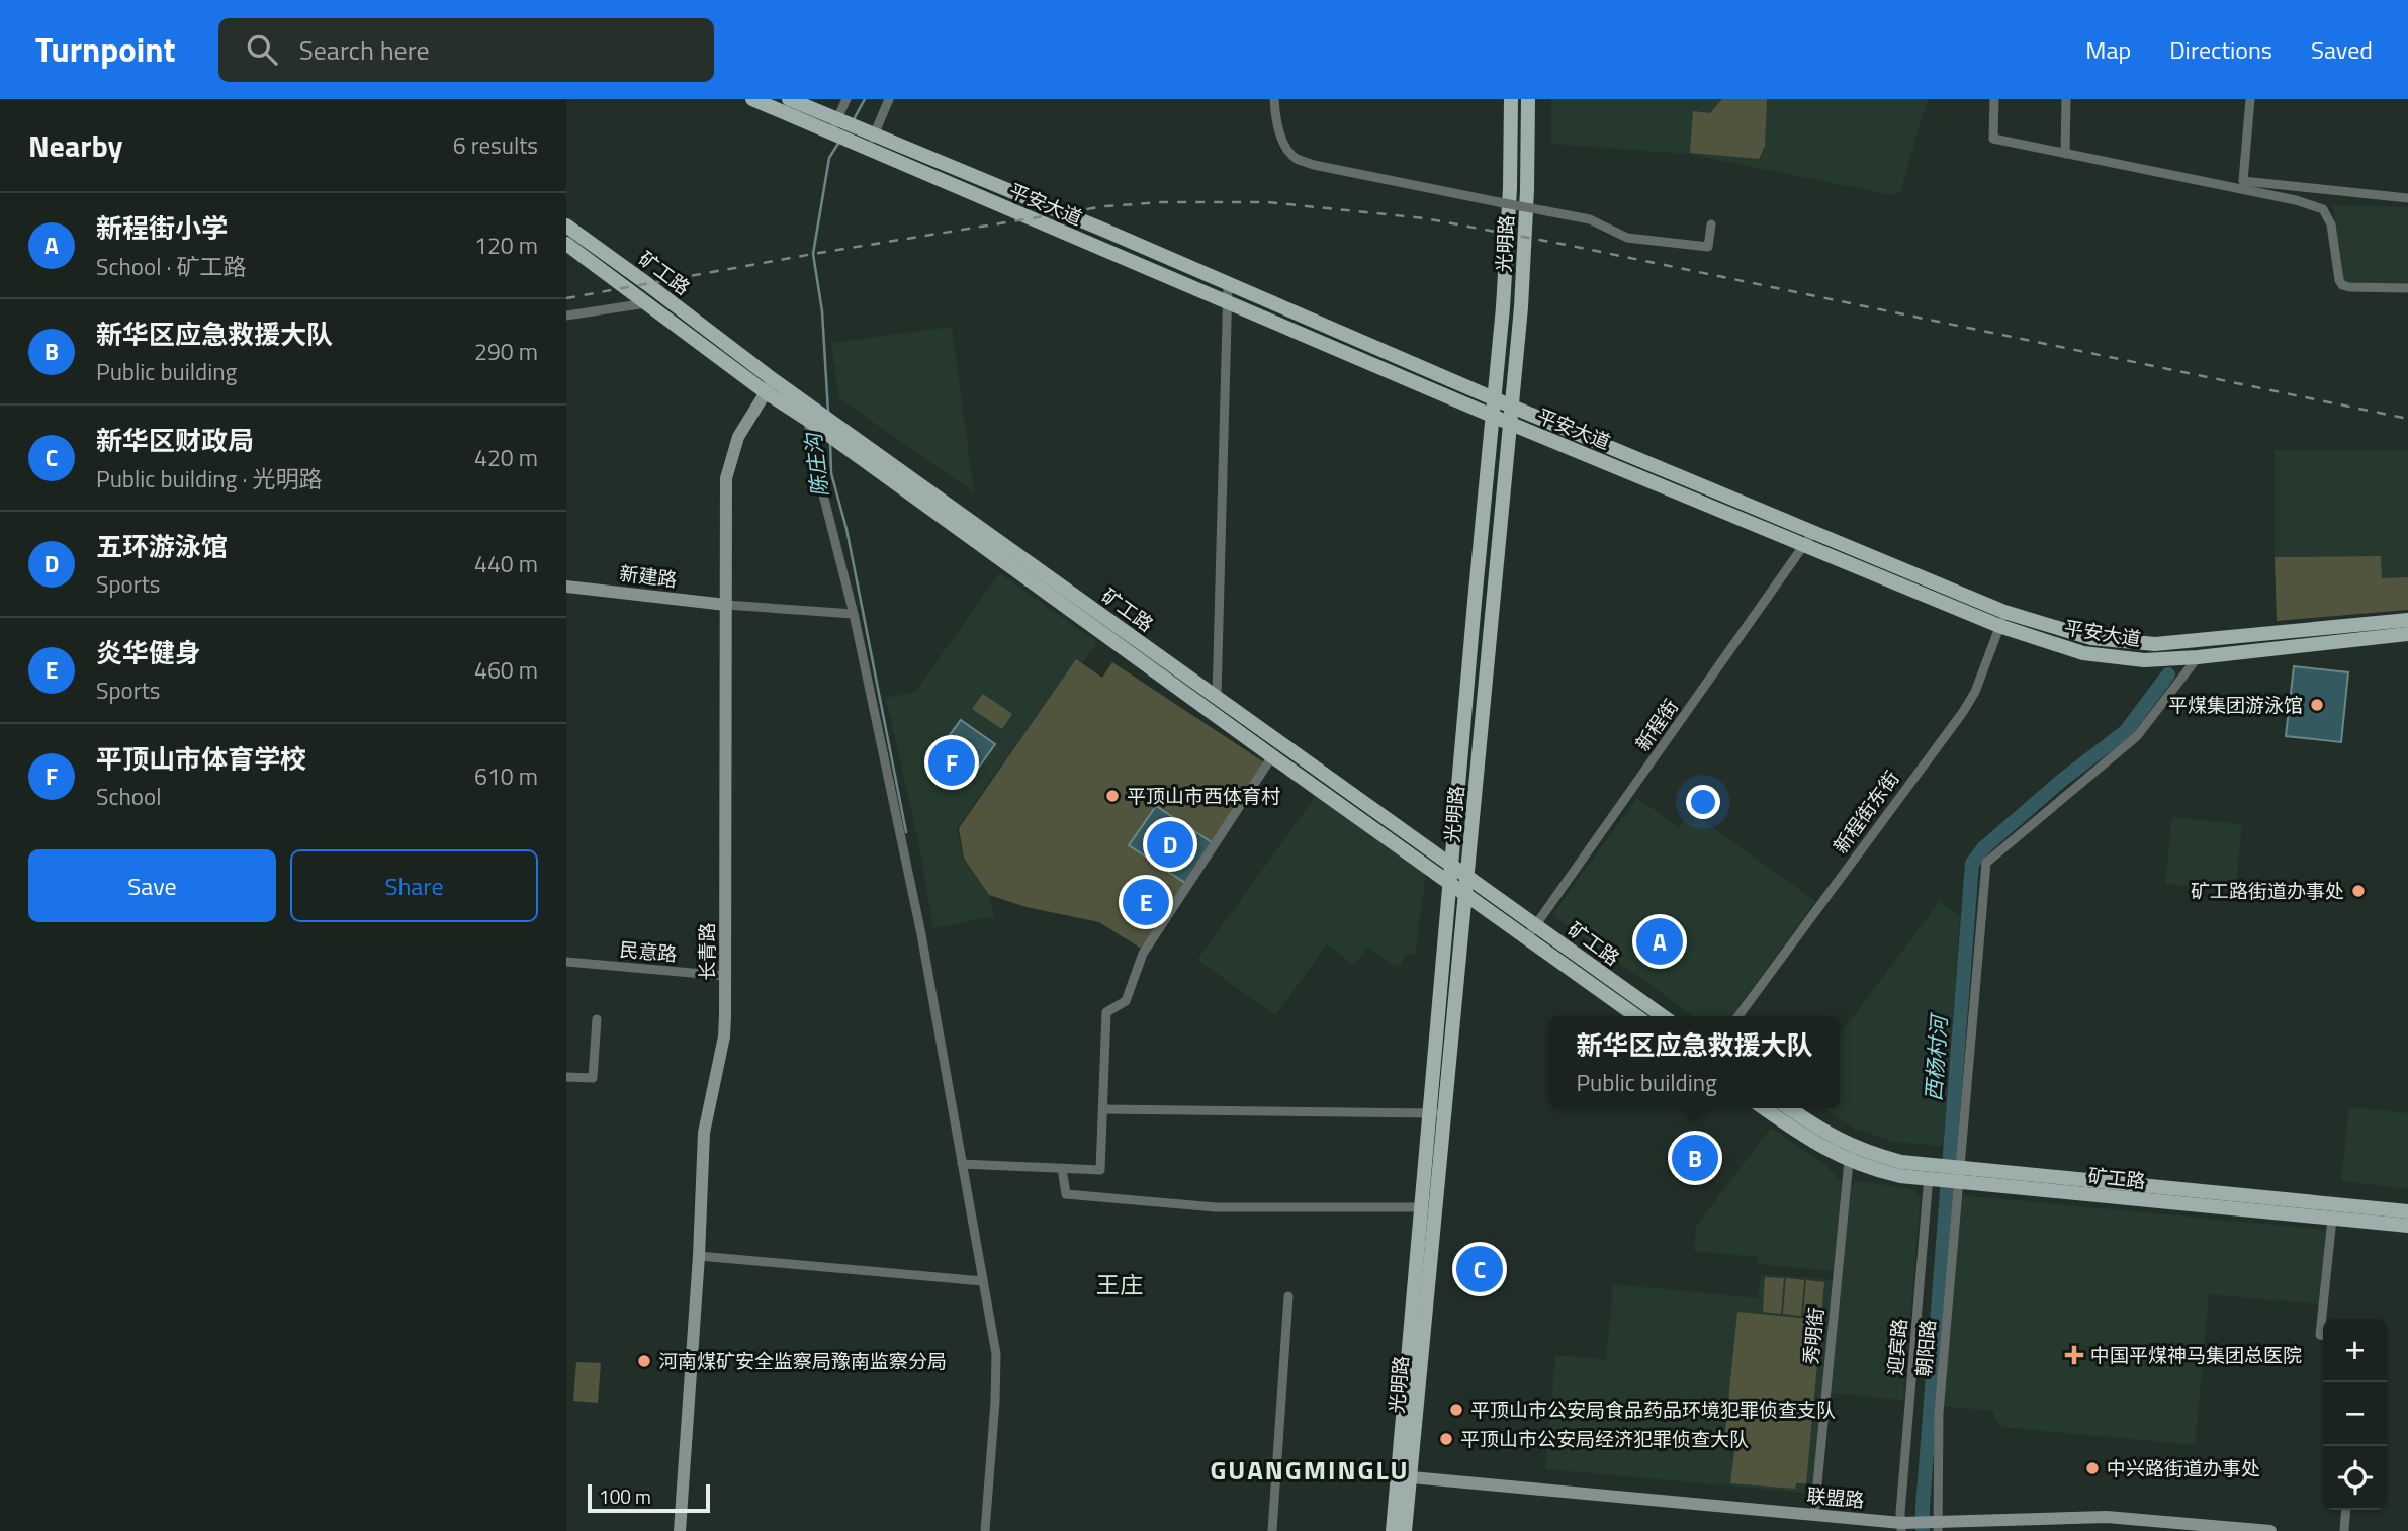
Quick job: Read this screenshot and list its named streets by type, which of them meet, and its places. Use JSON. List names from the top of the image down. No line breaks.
{"streets":{"main road":["平安大道","光明路","矿工路"],"street":["新建路","新程街","新程街东街","民意路","长青路","秀明街","迎宾路","朝阳路","联盟路"]},"crossings":[["平安大道","光明路"],["平安大道","新程街"],["平安大道","新程街东街"],["平安大道","朝阳路"],["光明路","矿工路"],["光明路","联盟路"],["矿工路","新程街"],["矿工路","长青路"],["矿工路","秀明街"],["矿工路","迎宾路"],["矿工路","朝阳路"],["新建路","长青路"],["民意路","长青路"],["秀明街","联盟路"],["迎宾路","联盟路"],["朝阳路","联盟路"]],"districts":["王庄","GUANGMINGLU"],"water":["陈庄沟","西杨村河"],"places":{"other":["平煤集团游泳馆","平顶山市西体育村","矿工路街道办事处","河南煤矿安全监察局豫南监察分局","平顶山市公安局食品药品环境犯罪侦查支队","平顶山市公安局经济犯罪侦查大队","中兴路街道办事处"],"health":["中国平煤神马集团总医院"]},"scale_bar":"100 m","page":{"header":"Turnpoint","search":"Search here","nav":["Map","Directions","Saved"],"heading":["Nearby","6 results"],"list":[{"mark":"A","name":"新程街小学","note":"School · 矿工路","value":"120 m"},{"mark":"B","name":"新华区应急救援大队","note":"Public building","value":"290 m"},{"mark":"C","name":"新华区财政局","note":"Public building · 光明路","value":"420 m"},{"mark":"D","name":"五环游泳馆","note":"Sports","value":"440 m"},{"mark":"E","name":"炎华健身","note":"Sports","value":"460 m"},{"mark":"F","name":"平顶山市体育学校","note":"School","value":"610 m"}],"pins":["F","D","E","A","B","C"],"buttons":["Save","Share"],"popup":["新华区应急救援大队","Public building"],"map_buttons":["+","−"],"scale":"100 m"}}
